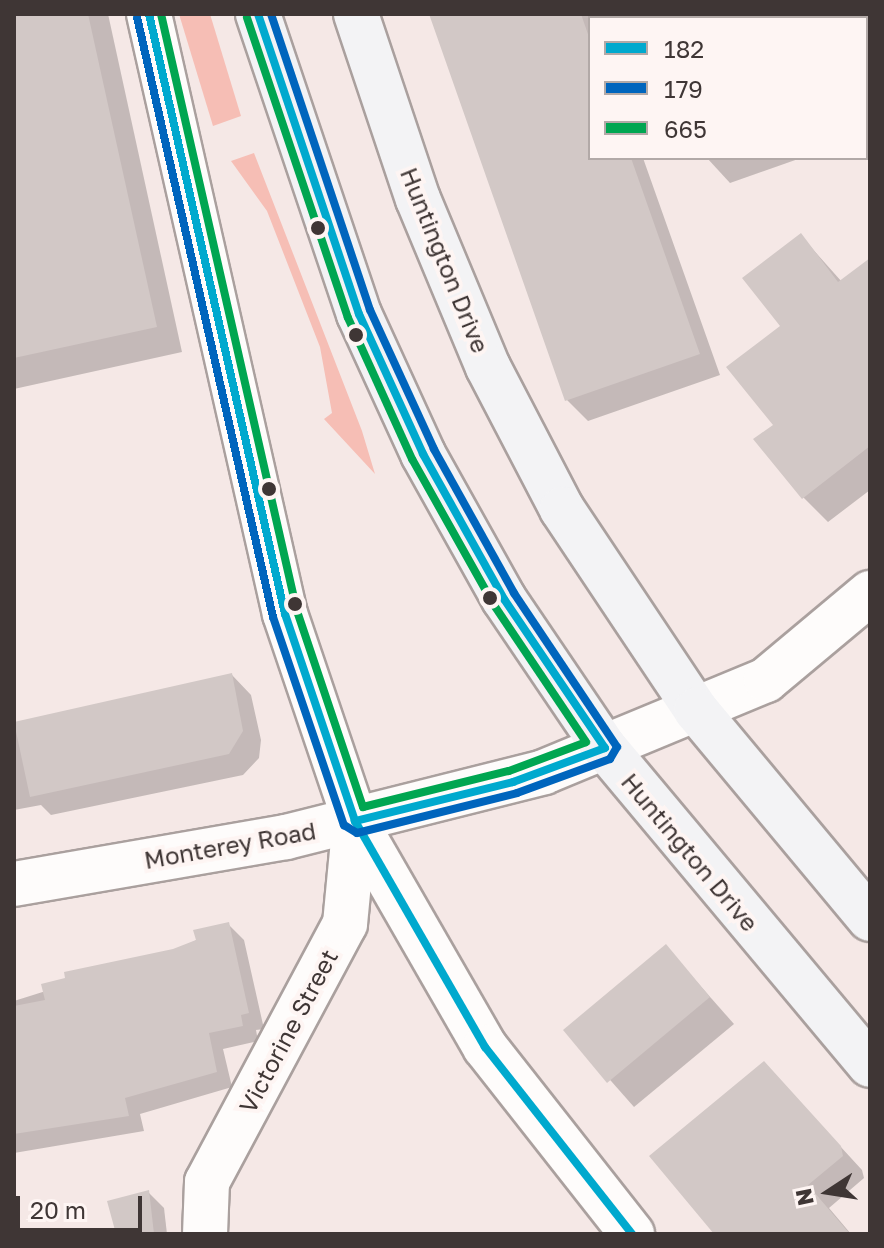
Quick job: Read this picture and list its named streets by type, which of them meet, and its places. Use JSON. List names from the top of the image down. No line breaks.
{"streets":{"main road":["Huntington Drive"],"street":["Monterey Road","Victorine Street"]},"crossings":[["Huntington Drive","Monterey Road"],["Monterey Road","Victorine Street"]],"lines":["transit line 182","transit line 179","transit line 665"],"legend":["182","179","665"],"scale_bar":"20 m","north":"left"}
